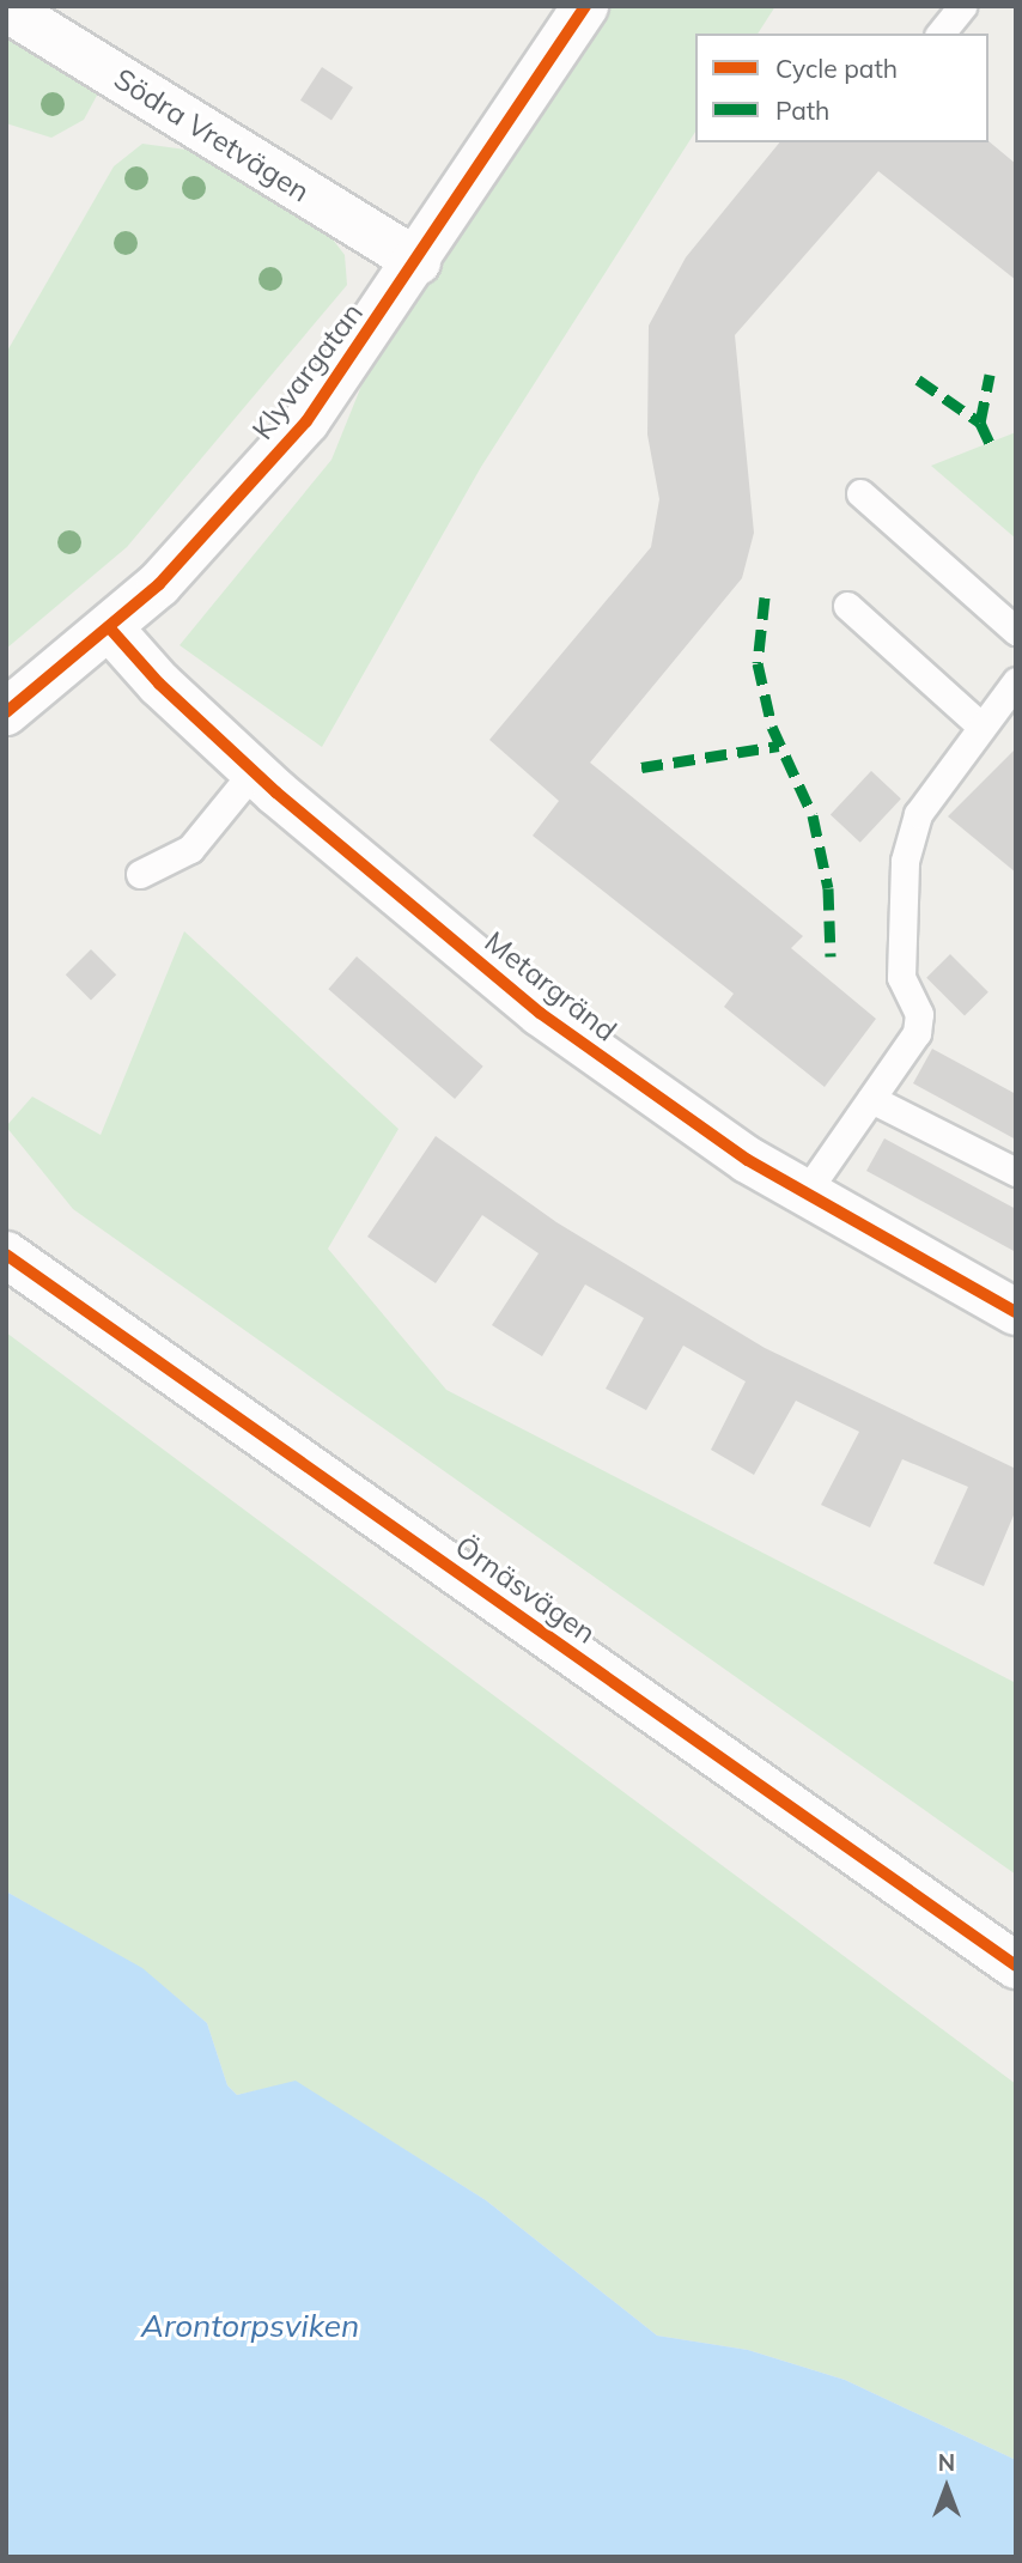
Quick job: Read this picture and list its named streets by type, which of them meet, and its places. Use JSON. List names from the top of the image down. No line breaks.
{"streets":{"street":["Södra Vretvägen","Klyvargatan","Metargränd","Örnäsvägen"]},"crossings":[["Södra Vretvägen","Klyvargatan"],["Klyvargatan","Metargränd"]],"water":["Arontorpsviken"],"legend":["Cycle path","Path"],"north":"top"}
